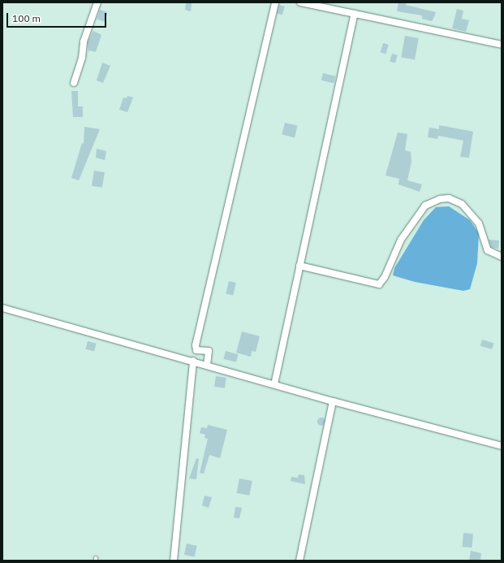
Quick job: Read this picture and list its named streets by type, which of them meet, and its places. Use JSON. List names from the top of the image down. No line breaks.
{"scale_bar":"100 m"}
